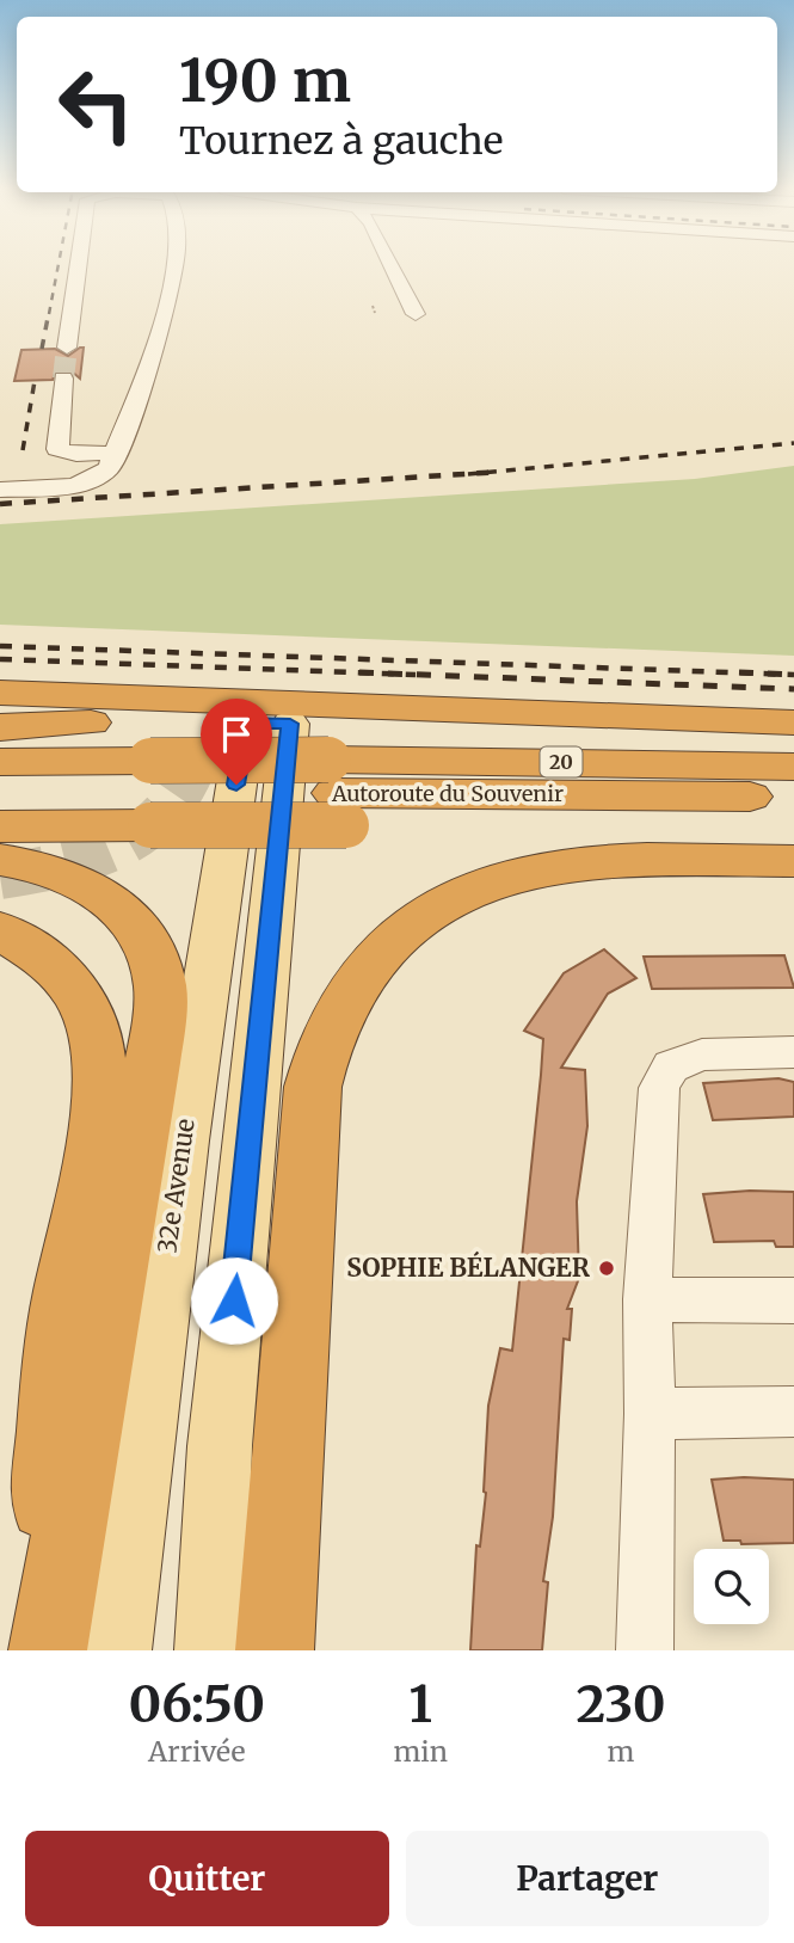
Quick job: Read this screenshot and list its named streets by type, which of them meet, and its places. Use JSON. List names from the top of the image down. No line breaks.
{"streets":{"highway":["20","Autoroute du Souvenir"],"main road":["32e Avenue"]},"places":["SOPHIE BÉLANGER"],"page":{"turn":["190 m","Tournez à gauche"],"eta":["06:50","Arrivée","1","min","230","m"],"buttons":["Quitter","Partager"]}}
